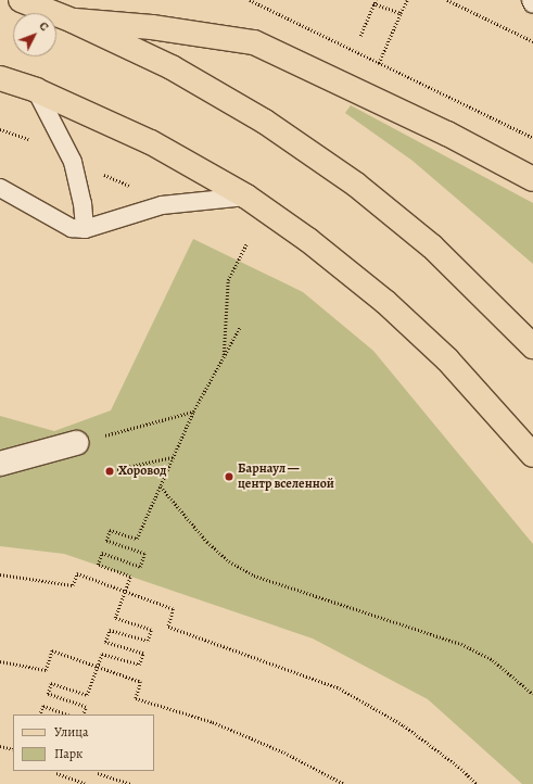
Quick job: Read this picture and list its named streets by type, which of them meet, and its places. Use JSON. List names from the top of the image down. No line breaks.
{"places":["Хоровод","Барнаул — центр вселенной"],"legend":["Улица","Парк"],"north":"top right"}
